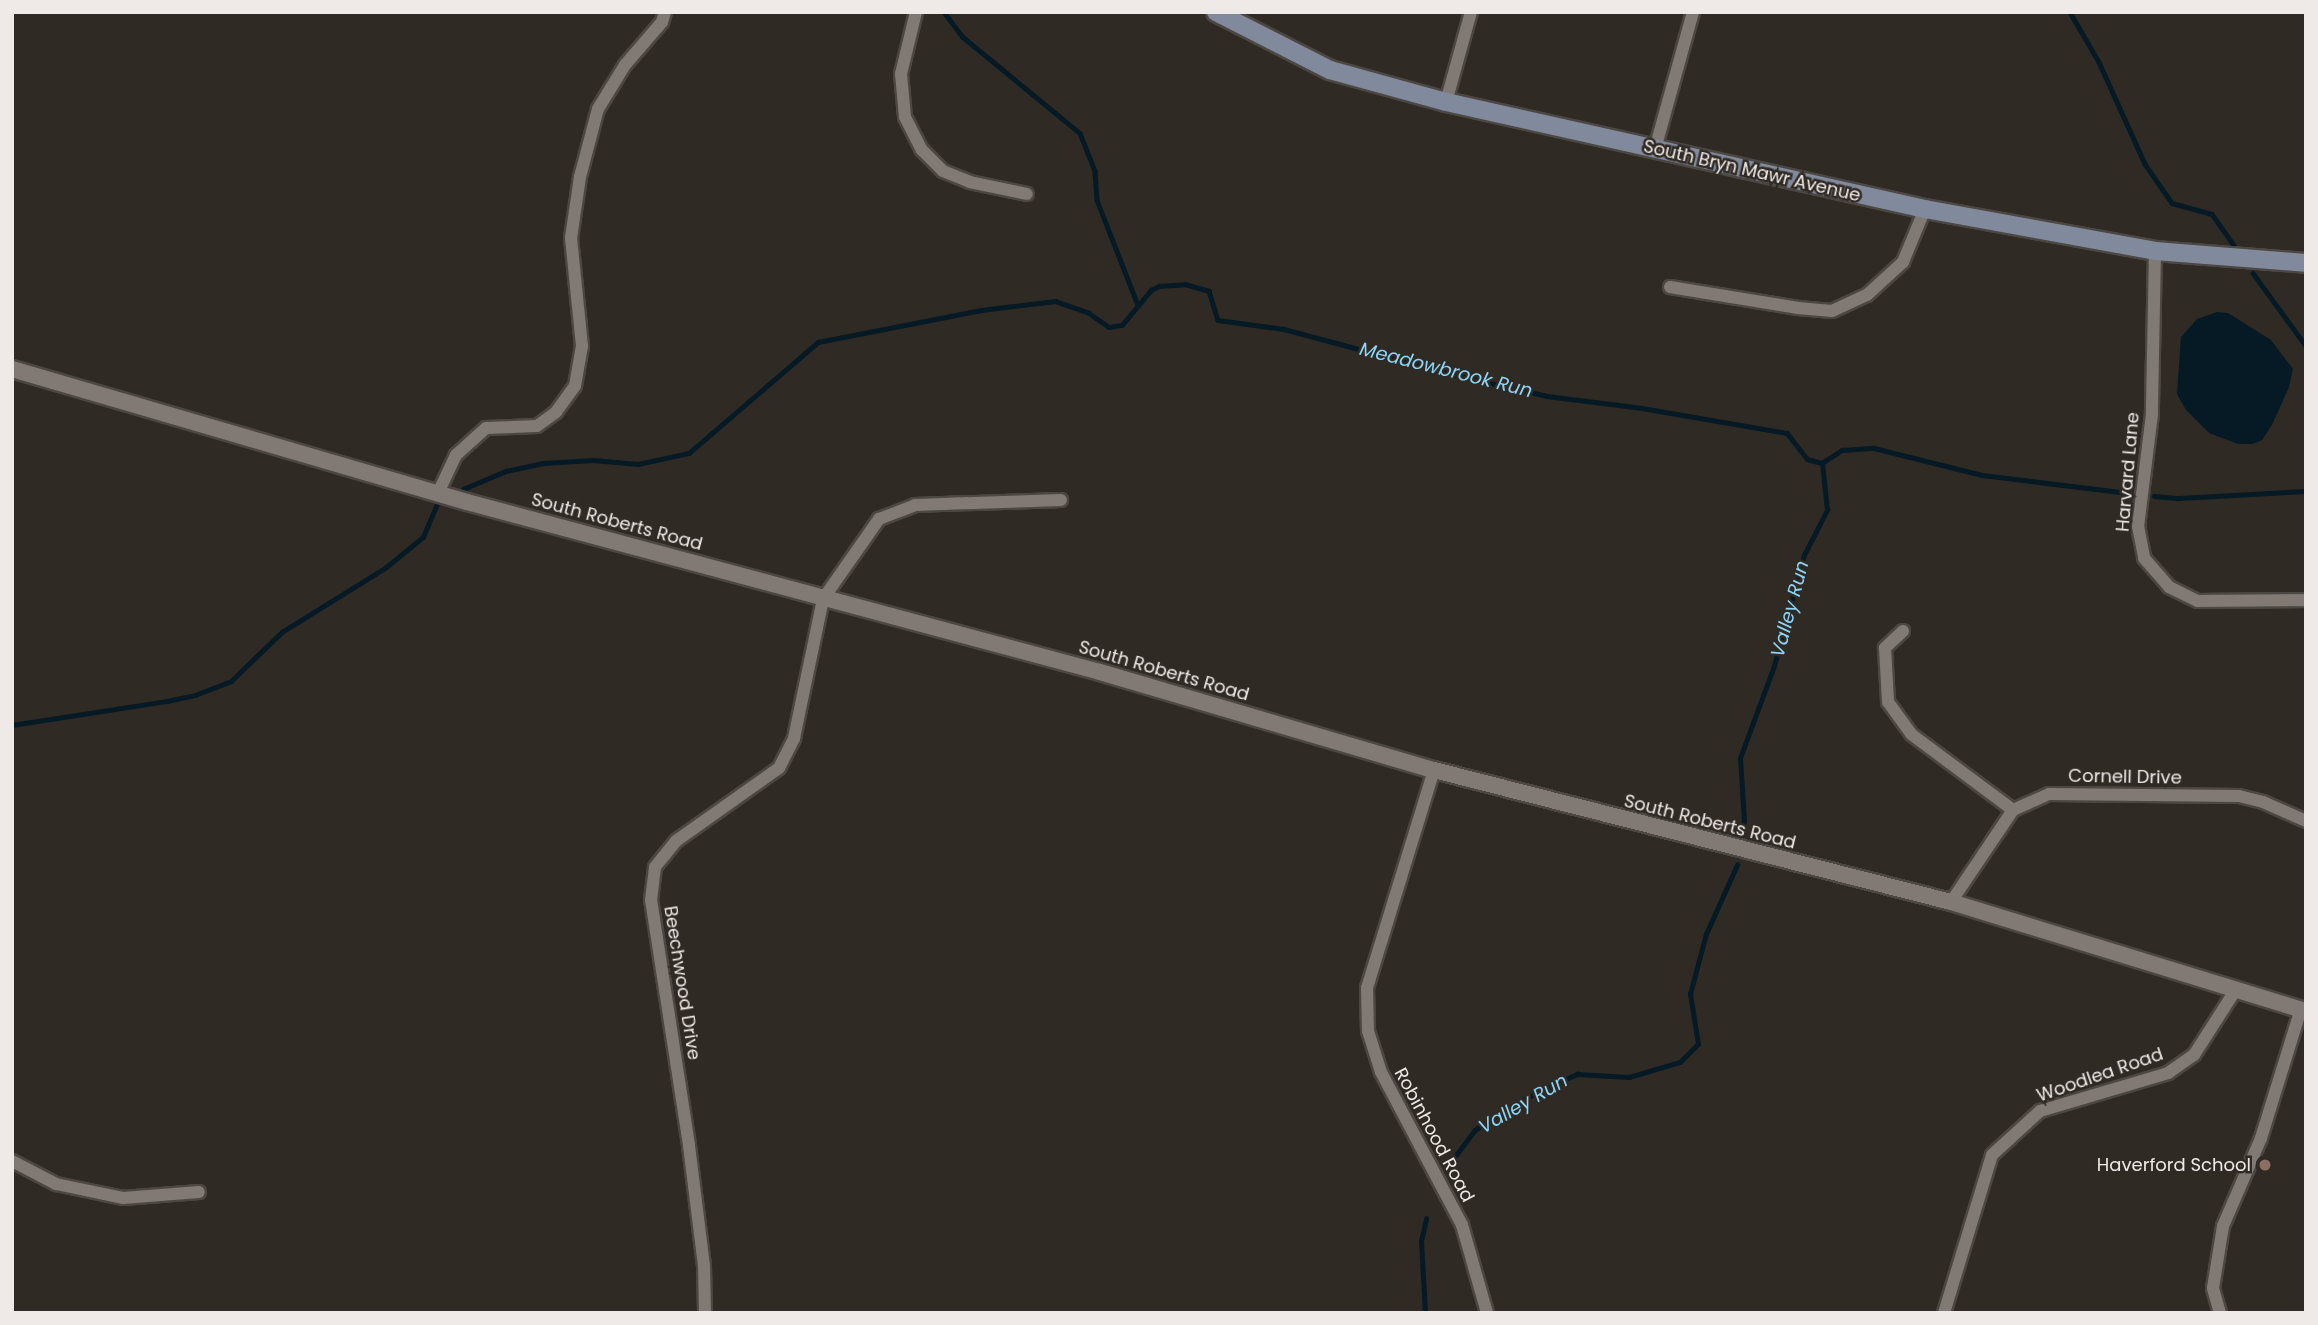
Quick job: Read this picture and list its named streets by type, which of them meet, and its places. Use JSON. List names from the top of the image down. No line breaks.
{"streets":{"main road":["South Bryn Mawr Avenue"],"street":["Harvard Lane","South Roberts Road","Cornell Drive","Beechwood Drive","Woodlea Road","Robinhood Road"]},"crossings":[["South Bryn Mawr Avenue","Harvard Lane"],["South Roberts Road","Beechwood Drive"],["South Roberts Road","Woodlea Road"],["South Roberts Road","Robinhood Road"]],"water":["Meadowbrook Run","Valley Run"],"places":["Haverford School"]}
